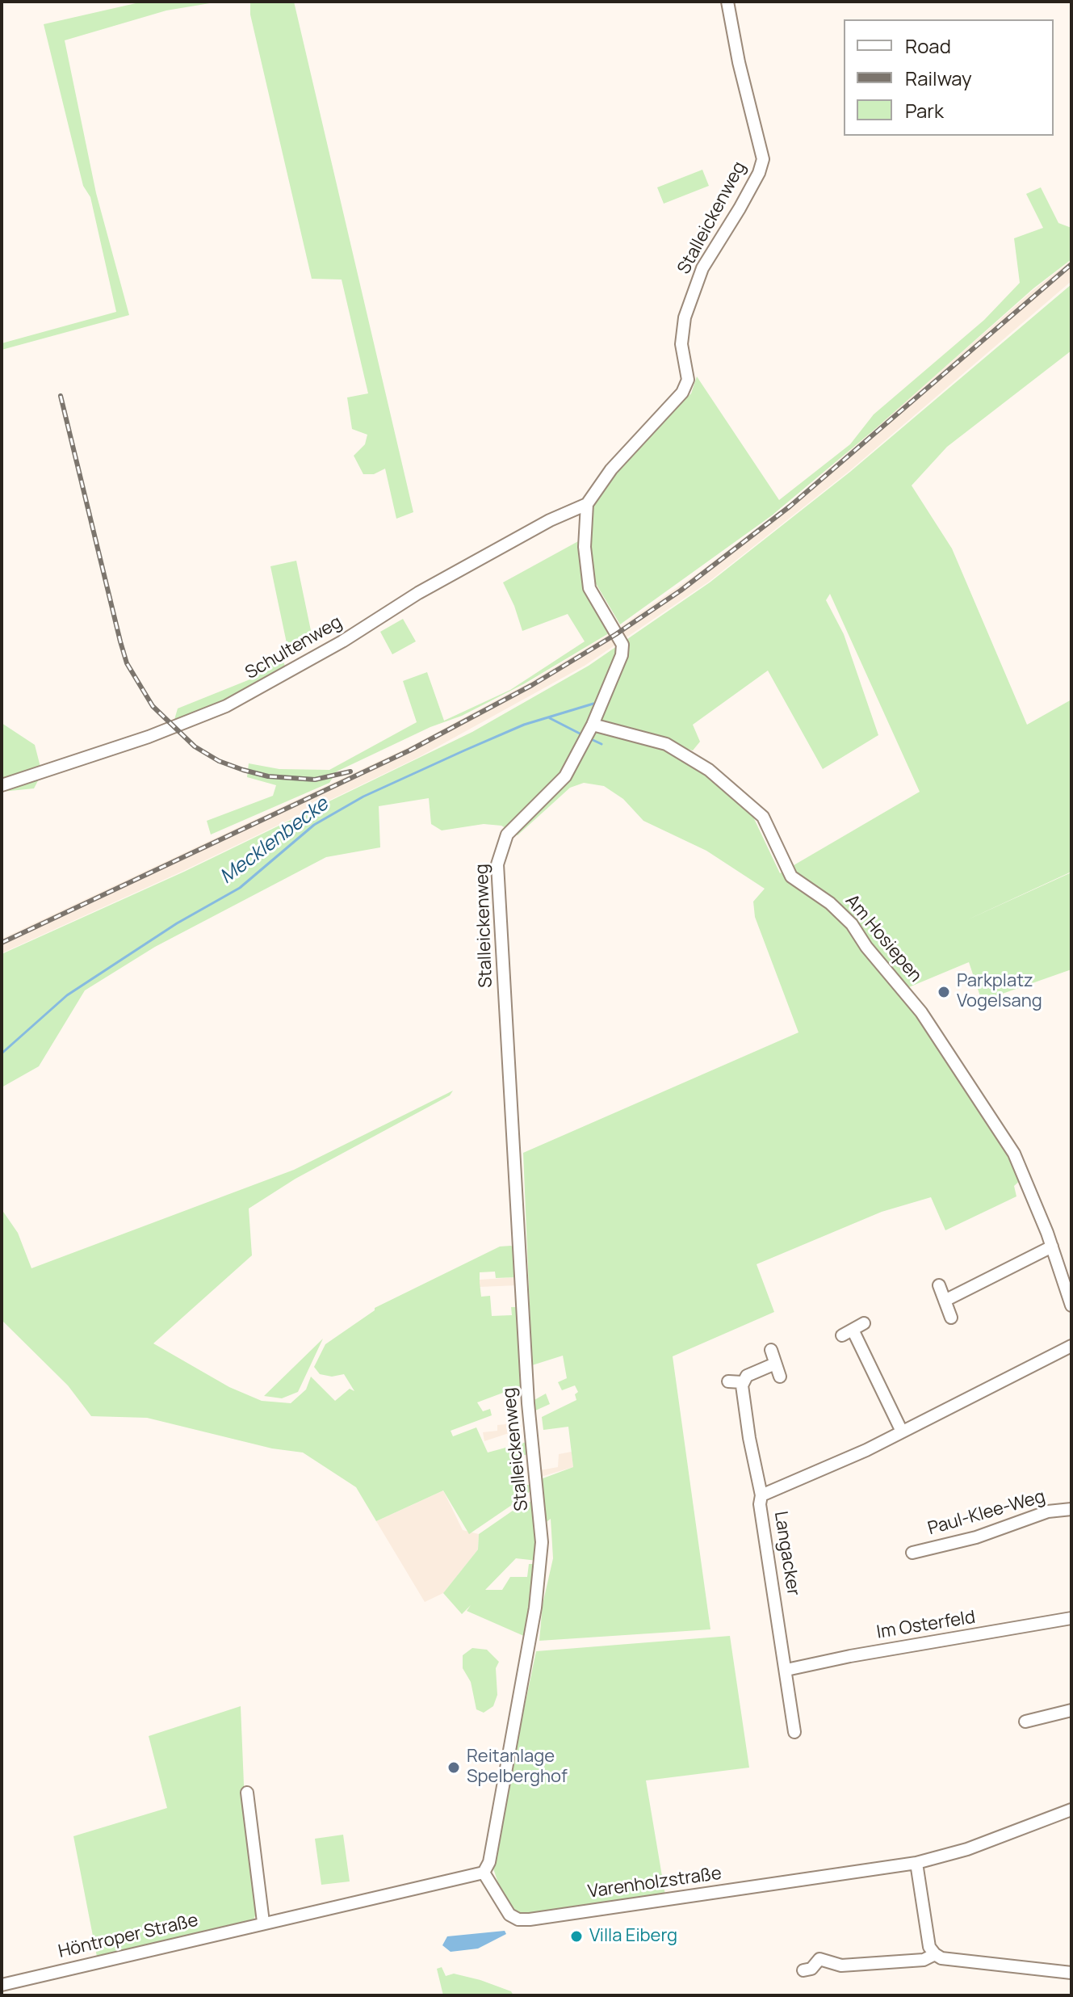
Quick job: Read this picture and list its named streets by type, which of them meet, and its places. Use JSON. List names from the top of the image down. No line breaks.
{"streets":{"street":["Stalleickenweg","Schultenweg","Am Hosiepen","Paul-Klee-Weg","Langacker","Im Osterfeld","Varenholzstraße","Höntroper Straße"]},"crossings":[["Stalleickenweg","Schultenweg"],["Stalleickenweg","Am Hosiepen"],["Stalleickenweg","Varenholzstraße"],["Langacker","Im Osterfeld"]],"water":["Mecklenbecke"],"places":["Parkplatz Vogelsang","Reitanlage Spelberghof","Villa Eiberg"],"legend":["Road","Railway","Park"]}
